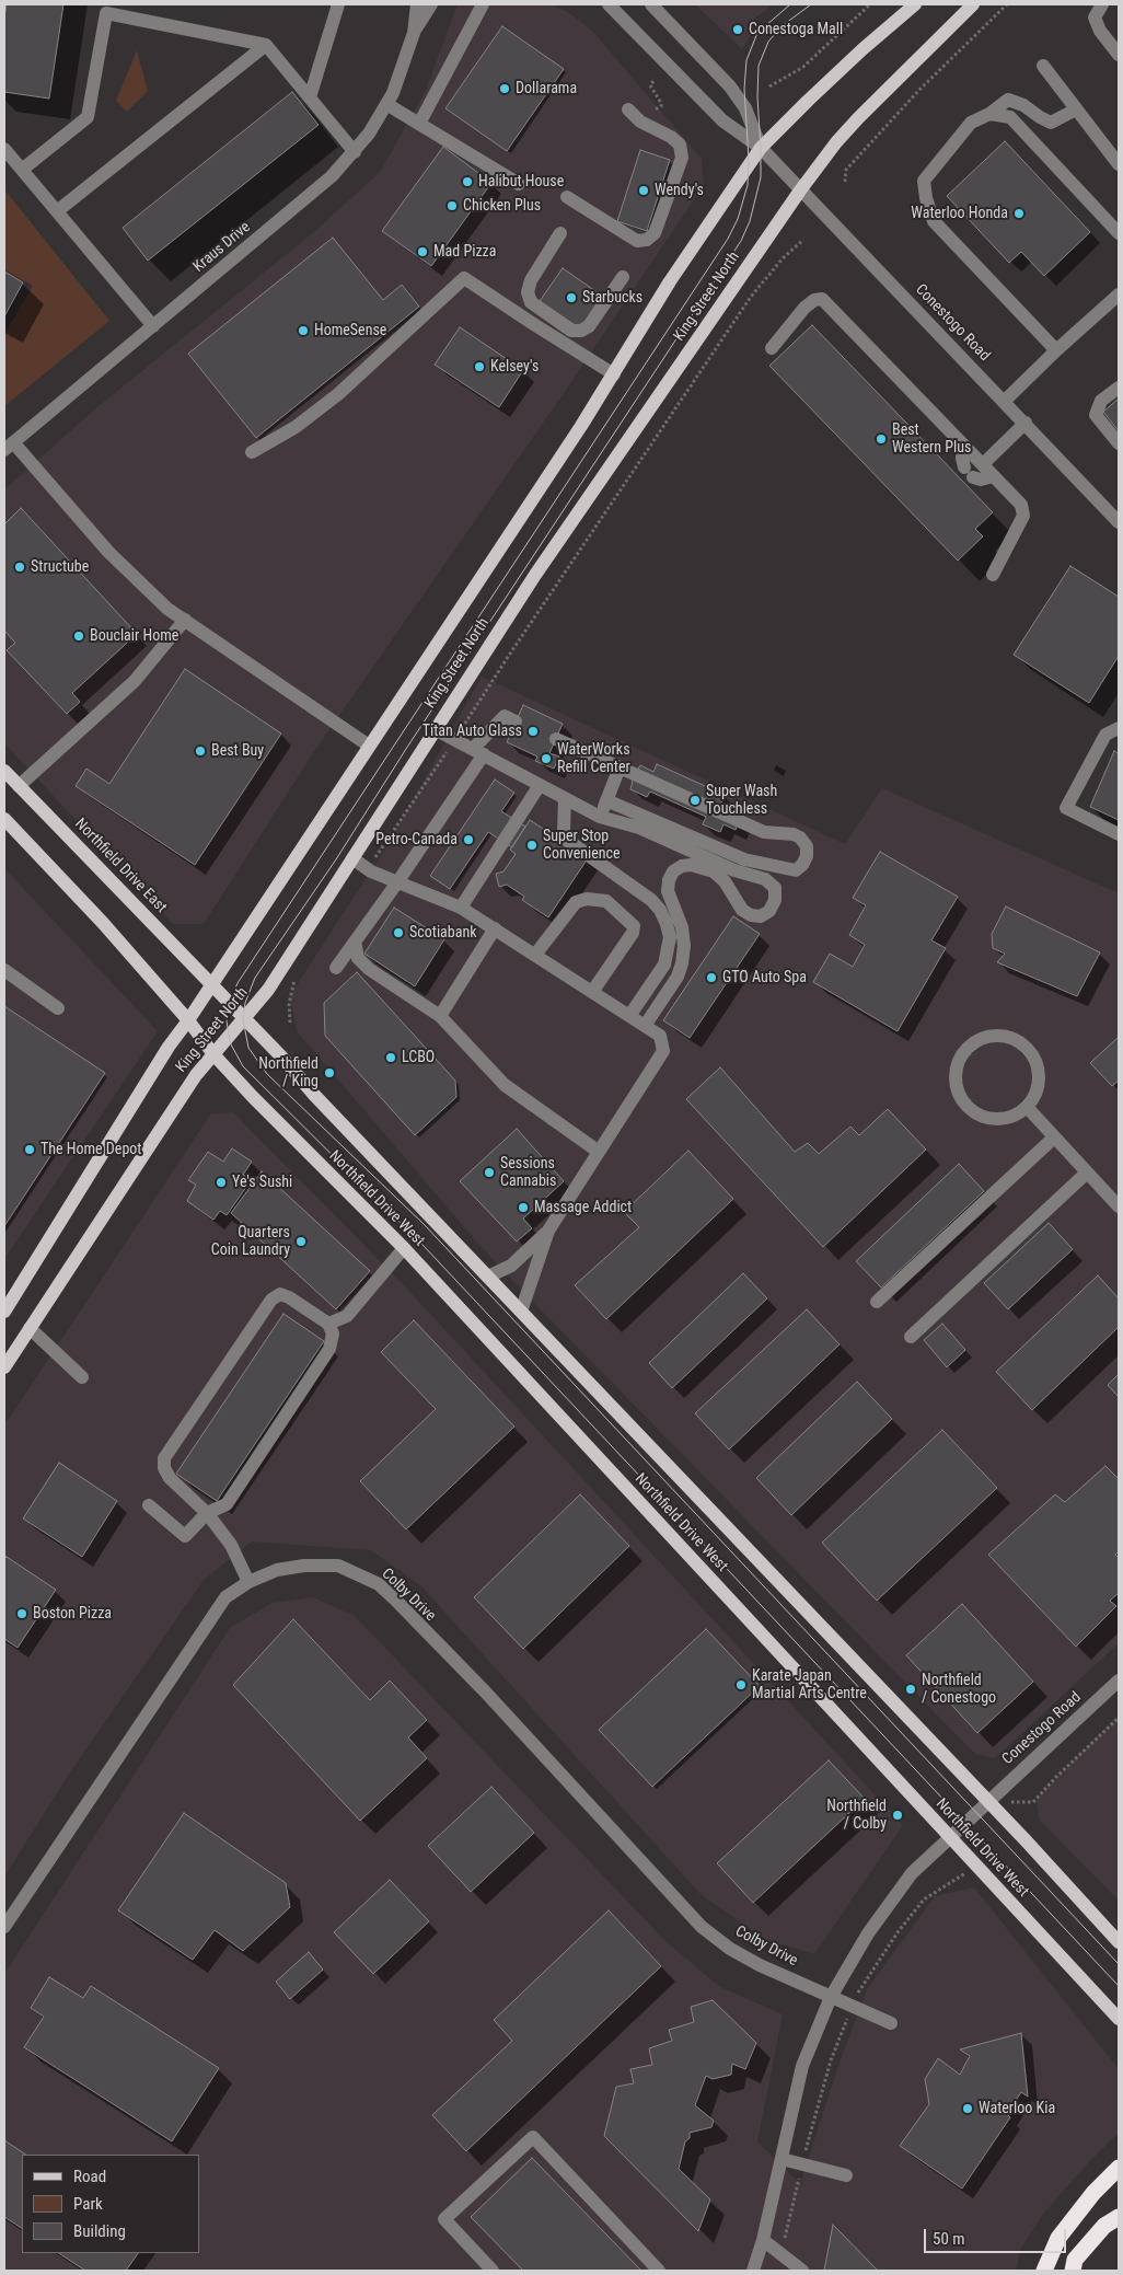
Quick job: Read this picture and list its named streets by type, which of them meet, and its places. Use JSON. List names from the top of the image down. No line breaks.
{"streets":{"main road":["King Street North","Northfield Drive East","Northfield Drive West"],"street":["Kraus Drive","Conestogo Road","Colby Drive"]},"crossings":[["King Street North","Conestogo Road"],["King Street North","Northfield Drive East"],["King Street North","Northfield Drive West"],["Conestogo Road","Northfield Drive West"],["Northfield Drive East","Northfield Drive West"]],"places":["Conestoga Mall","Dollarama","Halibut House","Wendy's","Chicken Plus","Waterloo Honda","Mad Pizza","Starbucks","HomeSense","Kelsey's","Best Western Plus","Structube","Bouclair Home","Titan Auto Glass","Best Buy","WaterWorks Refill Center","Super Wash Touchless","Petro-Canada","Super Stop Convenience","Scotiabank","GTO Auto Spa","LCBO","Northfield / King","The Home Depot","Sessions Cannabis","Ye's Sushi","Massage Addict","Quarters Coin Laundry","Boston Pizza","Karate Japan Martial Arts Centre","Northfield / Conestogo","Northfield / Colby","Waterloo Kia"],"legend":["Road","Park","Building"],"scale_bar":"50 m"}
